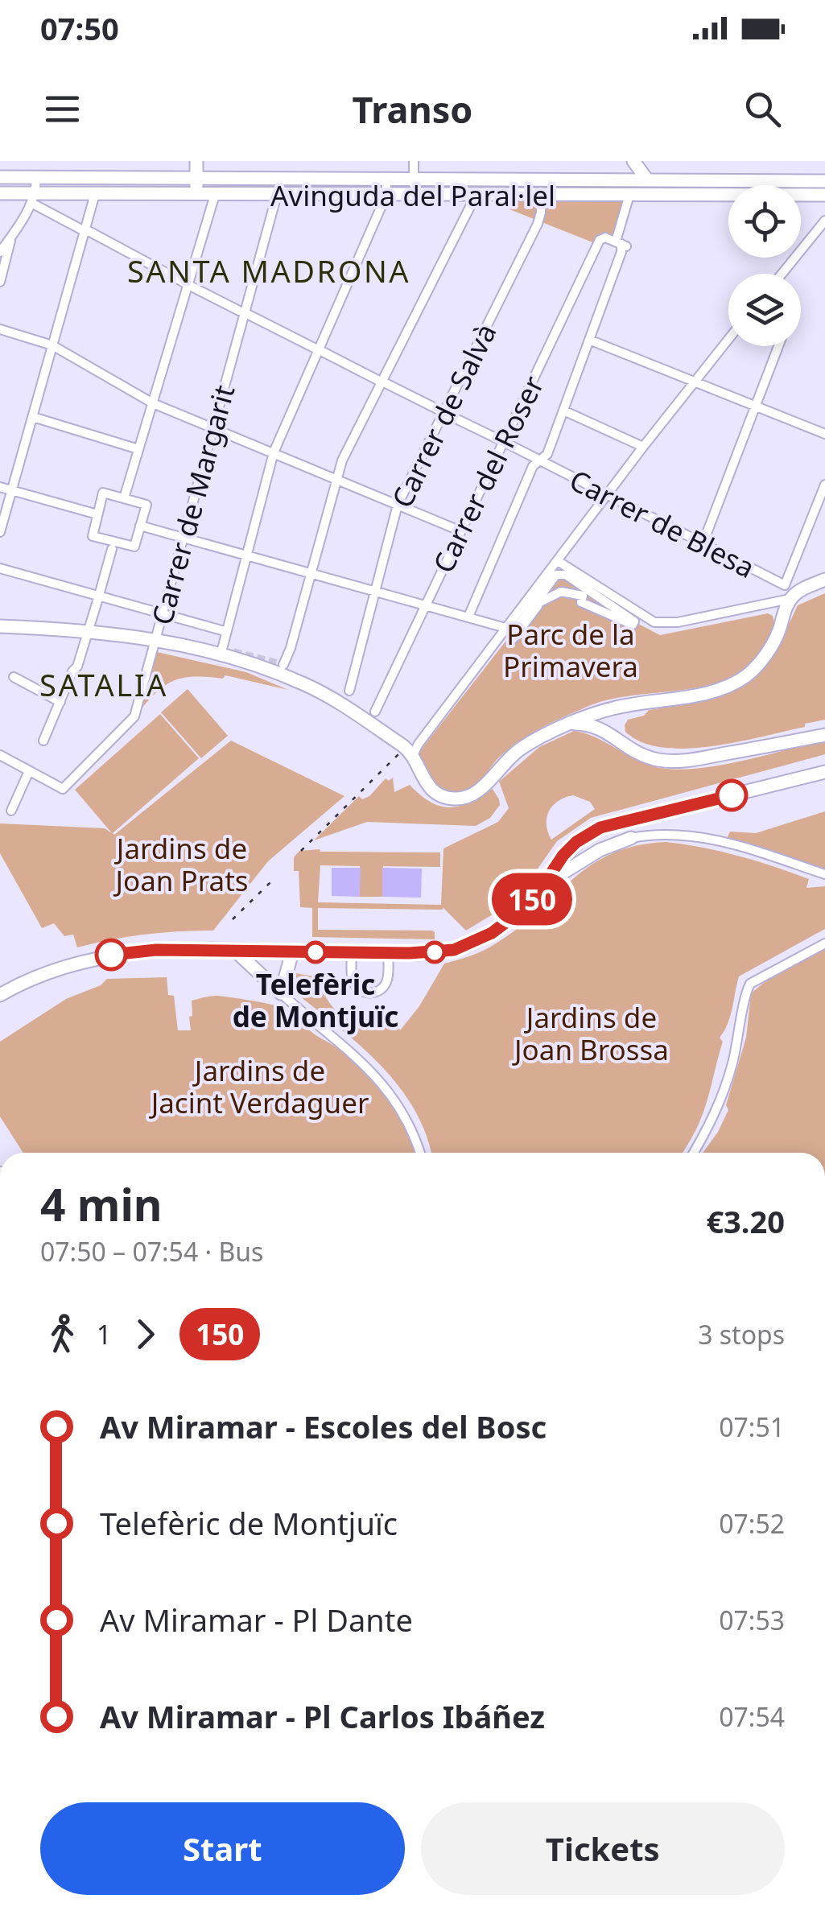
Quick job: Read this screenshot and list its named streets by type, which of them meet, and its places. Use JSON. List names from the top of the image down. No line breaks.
{"streets":{"street":["Avinguda del Paral·lel","Carrer de Salvà","Carrer del Roser","Carrer de Margarit","Carrer de Blesa"]},"crossings":[["Avinguda del Paral·lel","Carrer de Salvà"],["Avinguda del Paral·lel","Carrer de Margarit"],["Avinguda del Paral·lel","Carrer de Blesa"]],"districts":["SANTA MADRONA","SATALIA"],"parks":["Parc de la Primavera","Jardins de Joan Prats","Jardins de Joan Brossa","Jardins de Jacint Verdaguer"],"places":["Telefèric de Montjuïc"],"lines":["bus line 150"],"page":{"status":"07:50","header":"Transo","on_map":"150","heading":["4 min","07:50 – 07:54 · Bus","€3.20"],"legs":["1","150","3 stops"],"list":[{"name":"Av Miramar - Escoles del Bosc","value":"07:51"},{"name":"Telefèric de Montjuïc","value":"07:52"},{"name":"Av Miramar - Pl Dante","value":"07:53"},{"name":"Av Miramar - Pl Carlos Ibáñez","value":"07:54"}],"buttons":["Start","Tickets"]}}
